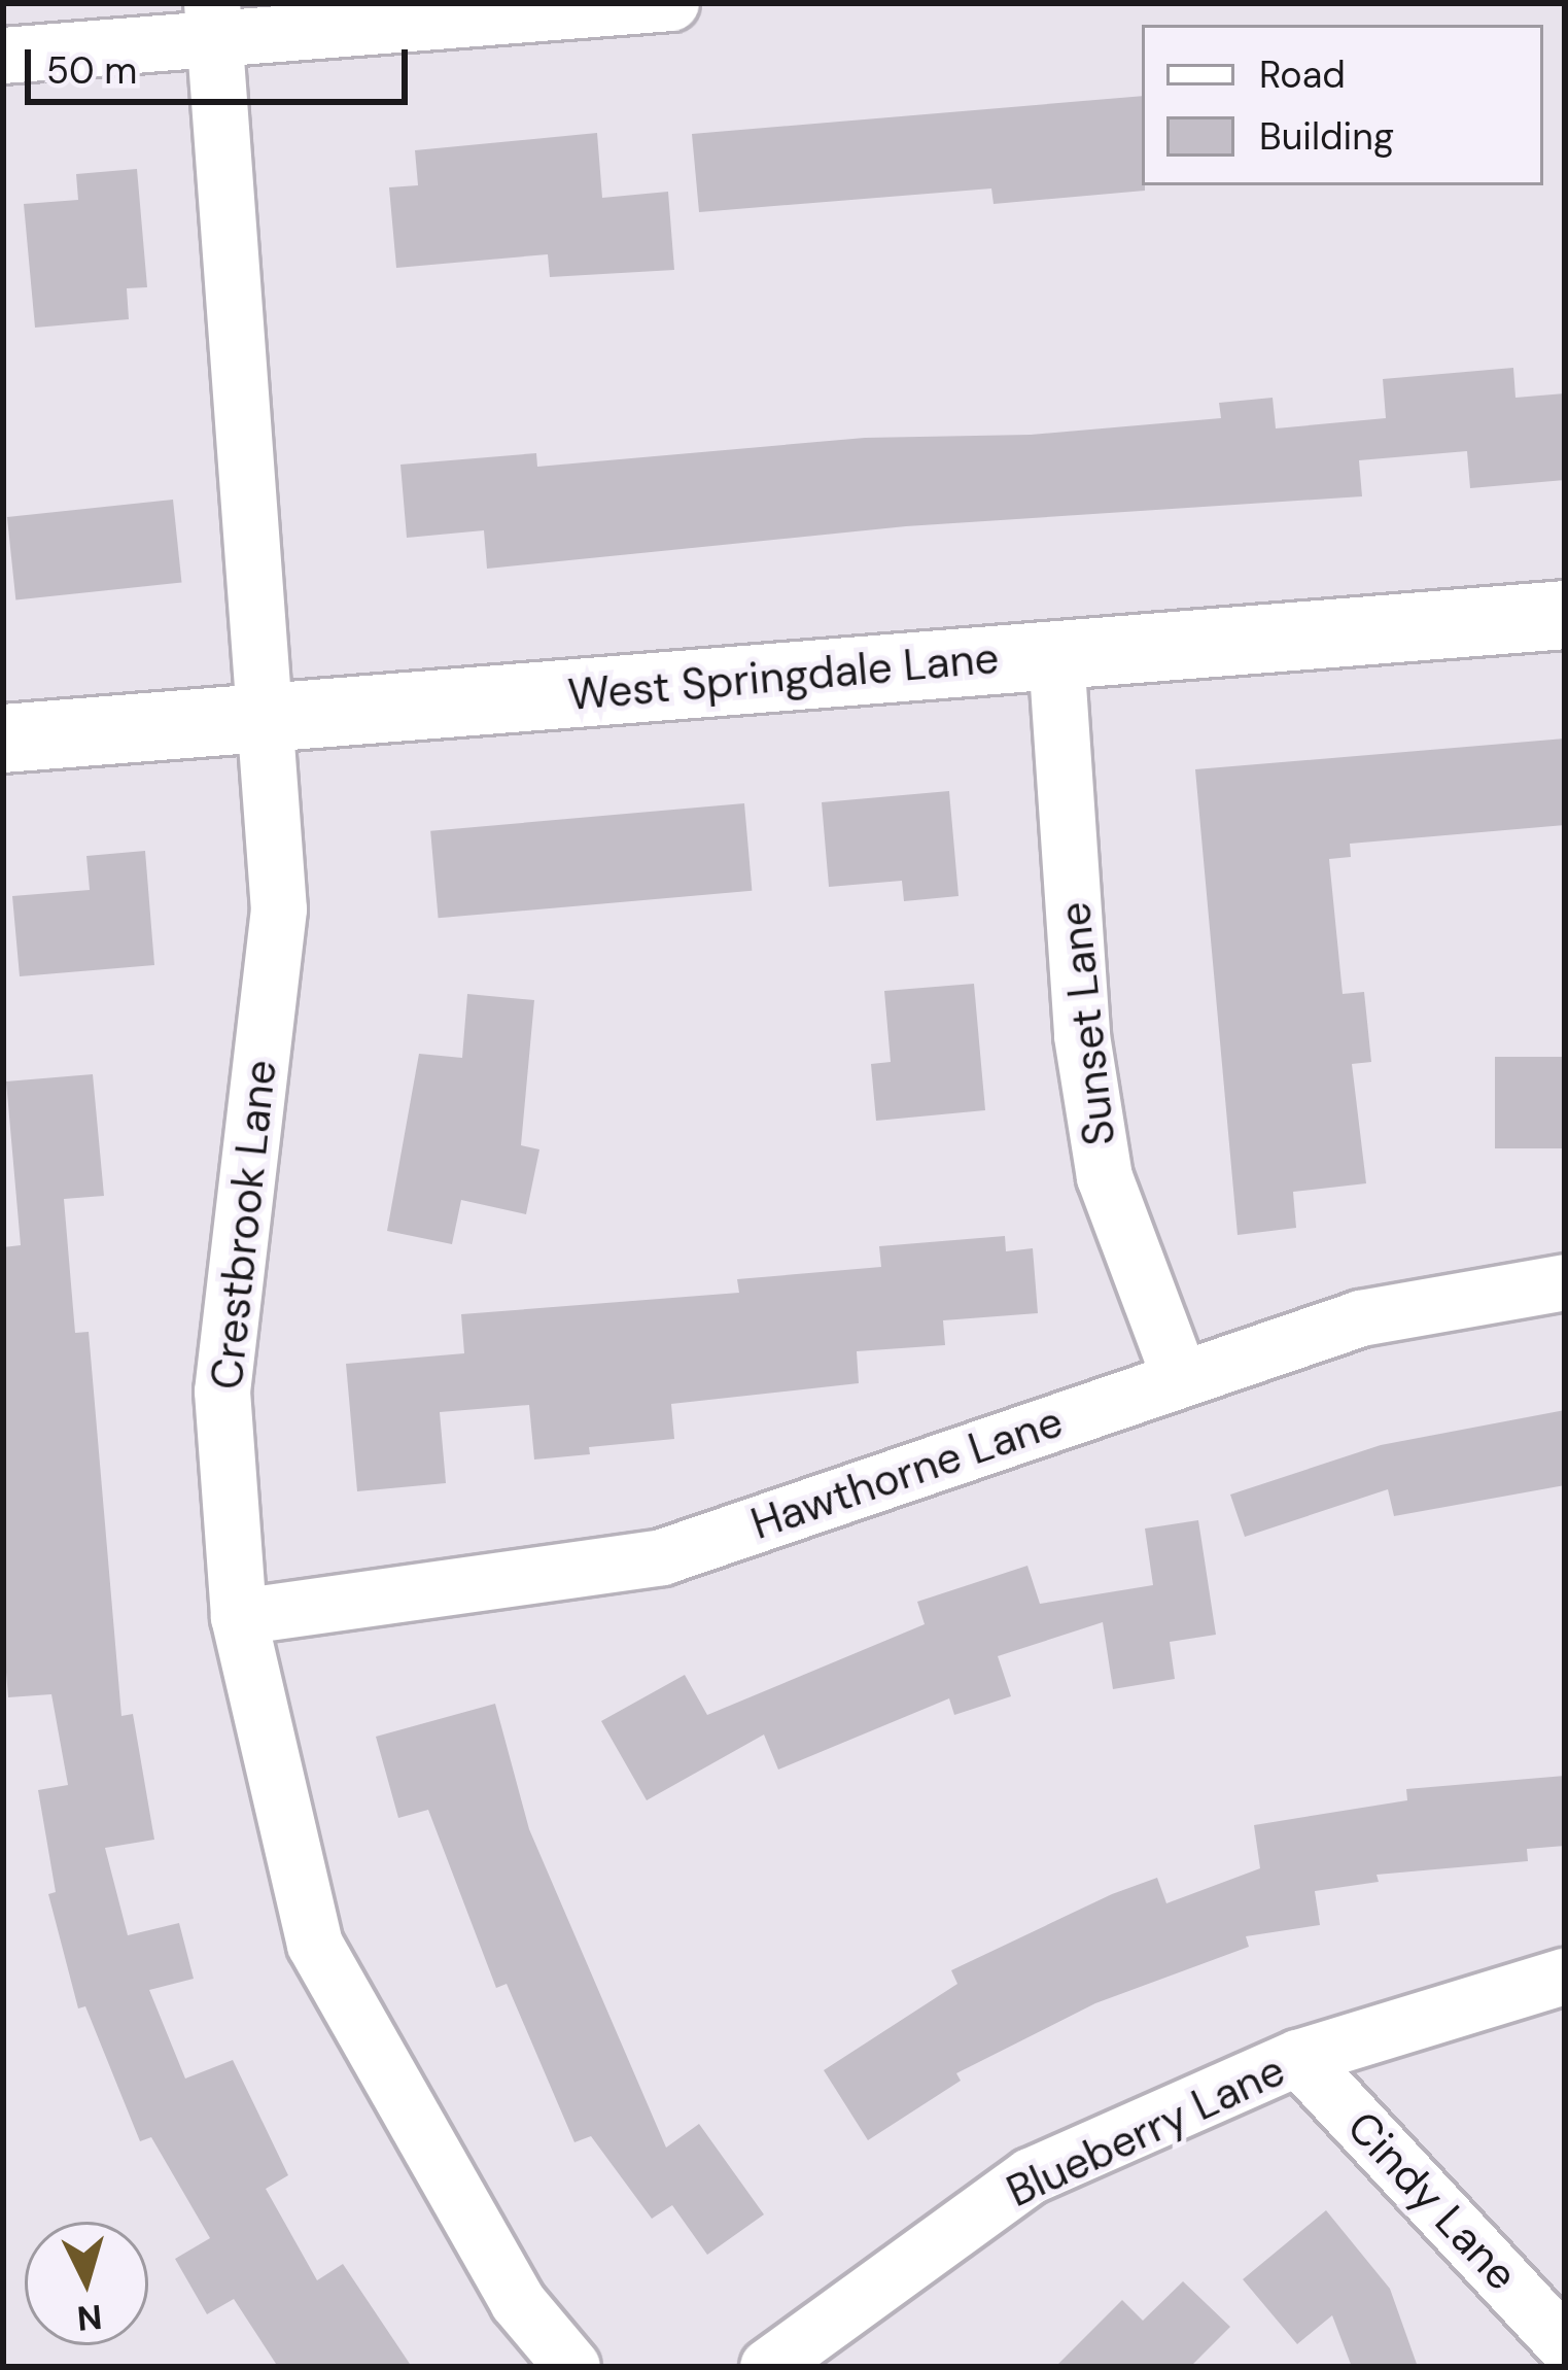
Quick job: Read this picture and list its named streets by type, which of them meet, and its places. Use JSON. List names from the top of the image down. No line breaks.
{"streets":{"street":["West Springdale Lane","Sunset Lane","Crestbrook Lane","Hawthorne Lane","Blueberry Lane","Cindy Lane"]},"crossings":[["West Springdale Lane","Sunset Lane"],["West Springdale Lane","Crestbrook Lane"],["Sunset Lane","Hawthorne Lane"],["Crestbrook Lane","Hawthorne Lane"],["Blueberry Lane","Cindy Lane"]],"legend":["Road","Building"],"scale_bar":"50 m","north":"bottom"}
